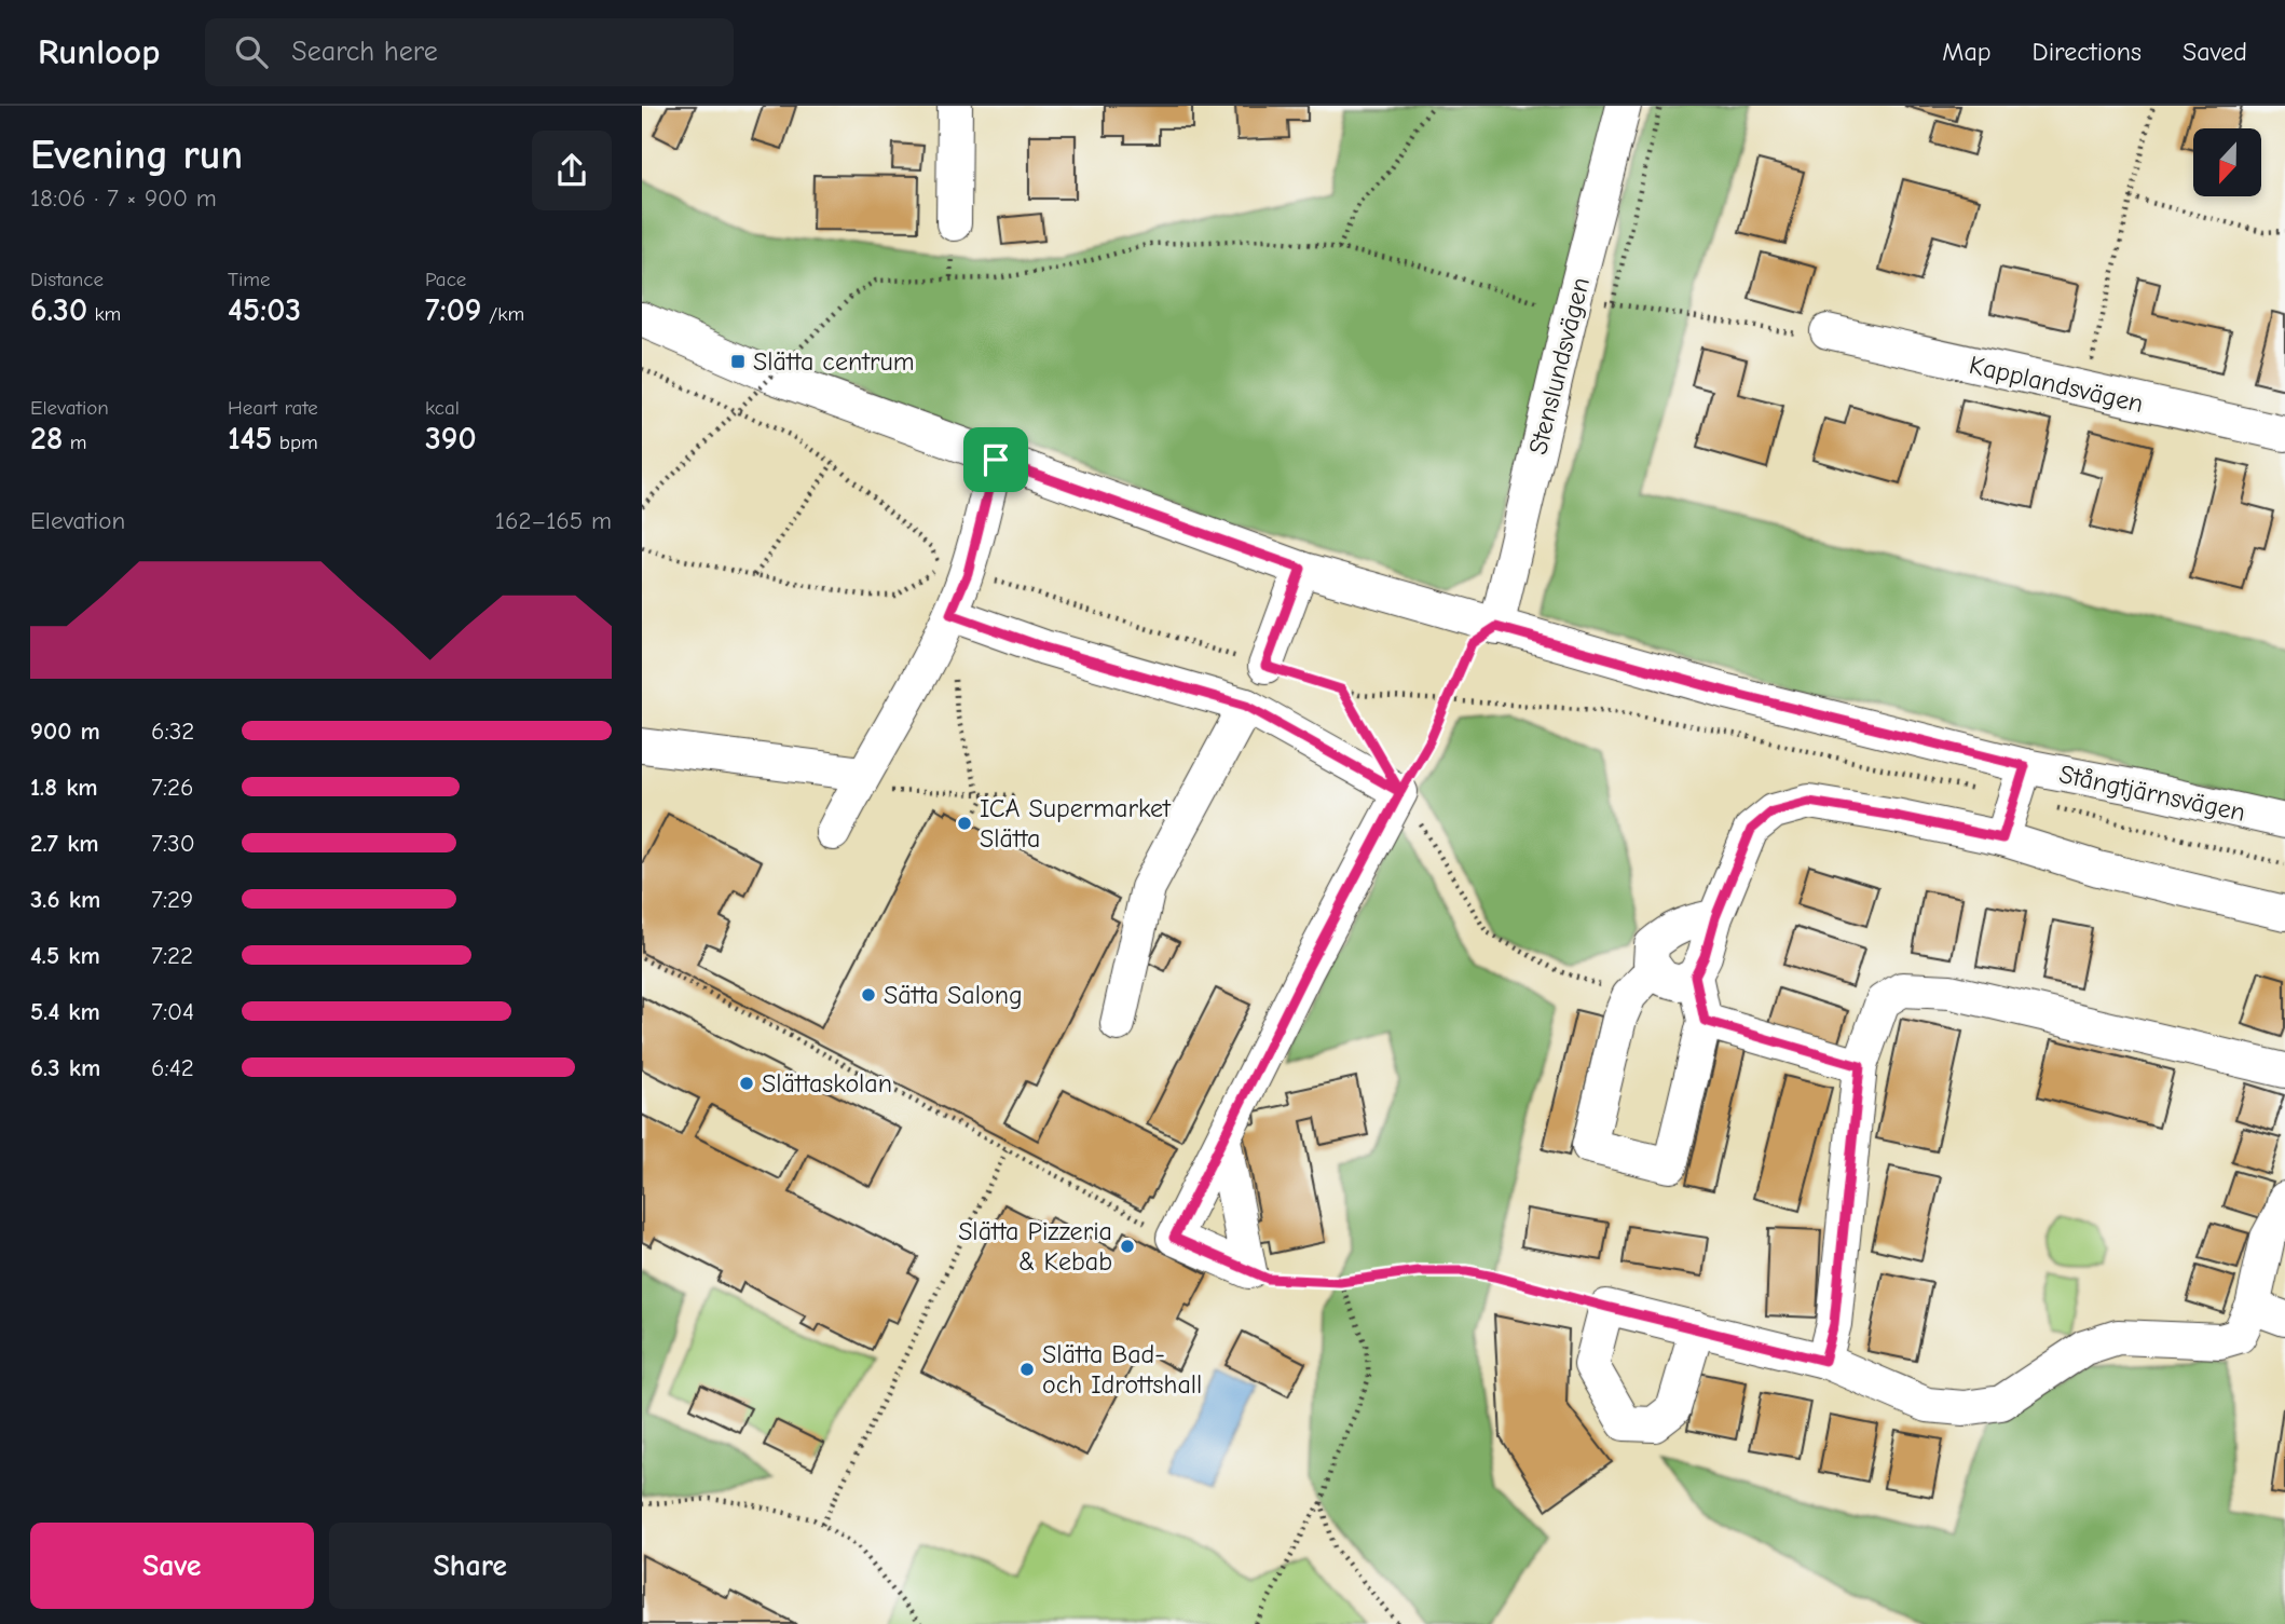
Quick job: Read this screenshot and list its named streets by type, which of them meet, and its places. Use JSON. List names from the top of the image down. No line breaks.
{"streets":{"street":["Stenslundsvägen","Kapplandsvägen","Stångtjärnsvägen"]},"crossings":[["Stenslundsvägen","Stångtjärnsvägen"]],"places":{"transit":["Slätta centrum"],"other":["ICA Supermarket Slätta","Sätta Salong","Slättaskolan","Slätta Pizzeria & Kebab","Slätta Bad- och Idrottshall"]},"north":"bottom","page":{"header":"Runloop","search":"Search here","nav":["Map","Directions","Saved"],"heading":["Evening run","18:06 · 7 × 900 m"],"stats":[["Distance","6.30 km"],["Time","45:03"],["Pace","7:09 /km"],["Elevation","28 m"],["Heart rate","145 bpm"],["kcal","390"]],"chart":["Elevation","162–165 m"],"list":[{"name":"900 m","note":"6:32"},{"name":"1.8 km","note":"7:26"},{"name":"2.7 km","note":"7:30"},{"name":"3.6 km","note":"7:29"},{"name":"4.5 km","note":"7:22"},{"name":"5.4 km","note":"7:04"},{"name":"6.3 km","note":"6:42"}],"buttons":["Save","Share"]}}
